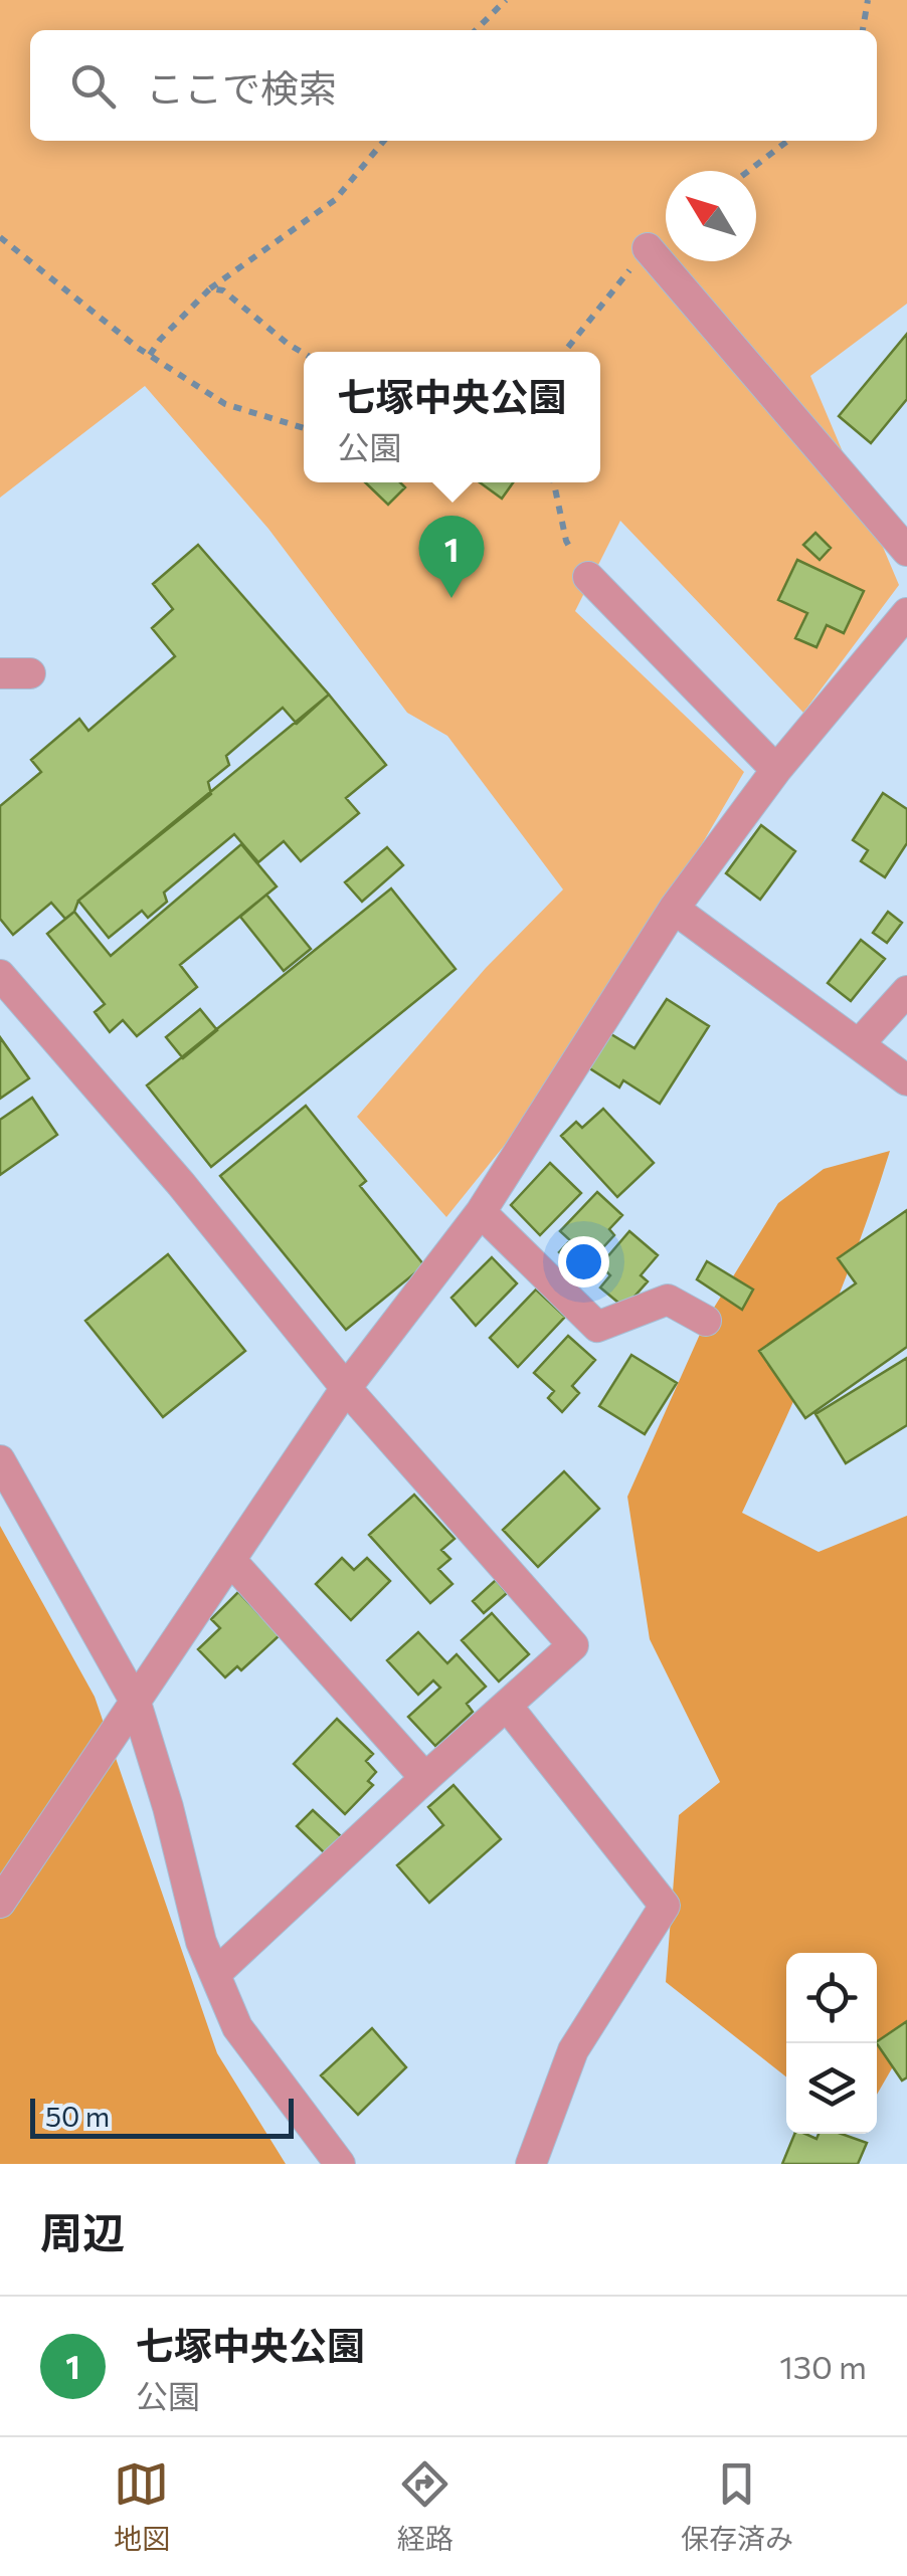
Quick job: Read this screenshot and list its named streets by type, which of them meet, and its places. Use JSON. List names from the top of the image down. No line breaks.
{"scale_bar":"50 m","north":"top left","page":{"search":"ここで検索","popup":["七塚中央公園","公園"],"pins":"1","scale":"50 m","heading":"周辺","list":[{"mark":"1","name":"七塚中央公園","note":"公園","value":"130 m"}],"nav":["地図","経路","保存済み"]}}
